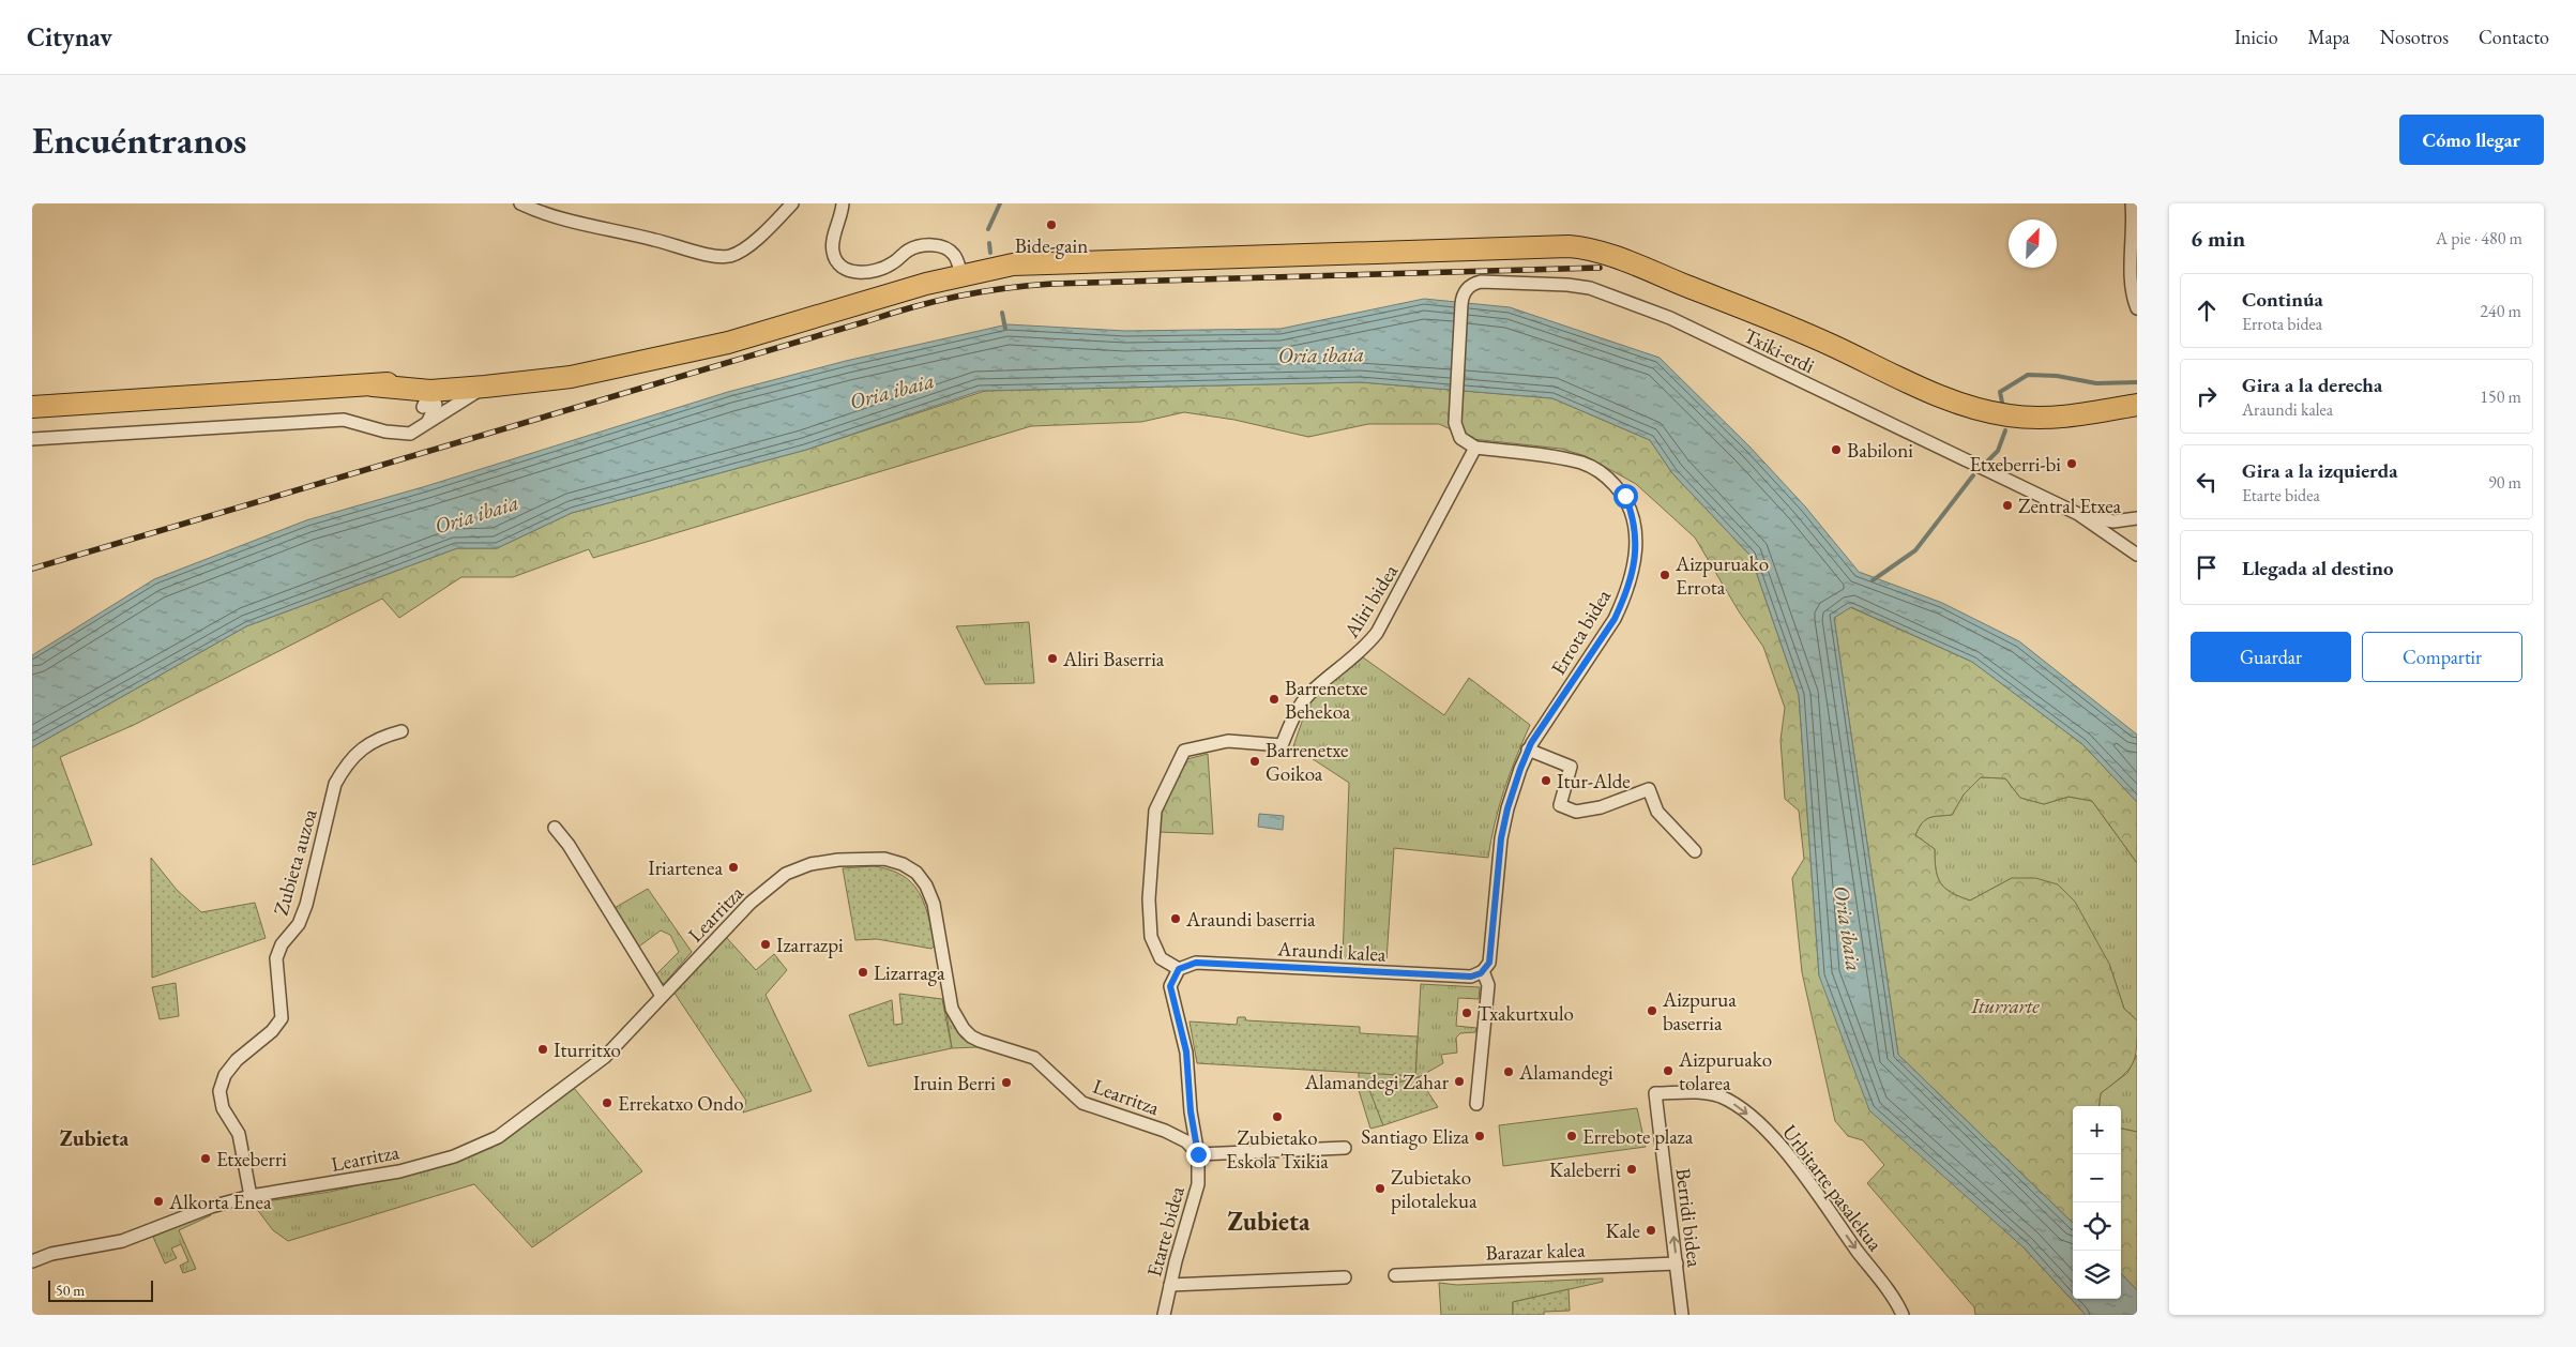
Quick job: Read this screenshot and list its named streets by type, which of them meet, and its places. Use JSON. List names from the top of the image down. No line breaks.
{"streets":{"street":["Txiki-erdi","Aliri bidea","Errota bidea","Zubieta auzoa","Learritza","Araundi kalea","Urbitarte pasalekua","Berridi bidea","Etarte bidea","Barazar kalea"]},"crossings":[["Txiki-erdi","Aliri bidea"],["Txiki-erdi","Errota bidea"],["Aliri bidea","Errota bidea"],["Aliri bidea","Araundi kalea"],["Aliri bidea","Etarte bidea"],["Errota bidea","Araundi kalea"],["Zubieta auzoa","Learritza"],["Learritza","Etarte bidea"],["Araundi kalea","Etarte bidea"],["Urbitarte pasalekua","Berridi bidea"],["Berridi bidea","Barazar kalea"]],"one_way":["Urbitarte pasalekua","Berridi bidea"],"districts":["Zubieta","Zubieta"],"water":["Oria ibaia"],"parks":["Iturrarte"],"places":["Bide-gain","Babiloni","Etxeberri-bi","Zentral Etxea","Aizpuruako Errota","Aliri Baserria","Barrenetxe Behekoa","Barrenetxe Goikoa","Itur-Alde","Iriartenea","Araundi baserria","Izarrazpi","Lizarraga","Aizpurua baserria","Txakurtxulo","Iturritxo","Aizpuruako tolarea","Alamandegi","Alamandegi Zahar","Iruin Berri","Errekatxo Ondo","Zubietako Eskola Txikia","Santiago Eliza","Errebote plaza","Etxeberri","Kaleberri","Zubietako pilotalekua","Alkorta Enea","Kale"],"scale_bar":"50 m","north":"top right","page":{"header":"Citynav","nav":["Inicio","Mapa","Nosotros","Contacto"],"buttons":["Cómo llegar",["Guardar","Compartir"]],"title":"Encuéntranos","heading":["6 min","A pie · 480 m"],"list":[["Continúa","Errota bidea","240 m"],["Gira a la derecha","Araundi kalea","150 m"],["Gira a la izquierda","Etarte bidea","90 m"],"Llegada al destino"],"map_buttons":["+","−"],"scale":"50 m"}}
